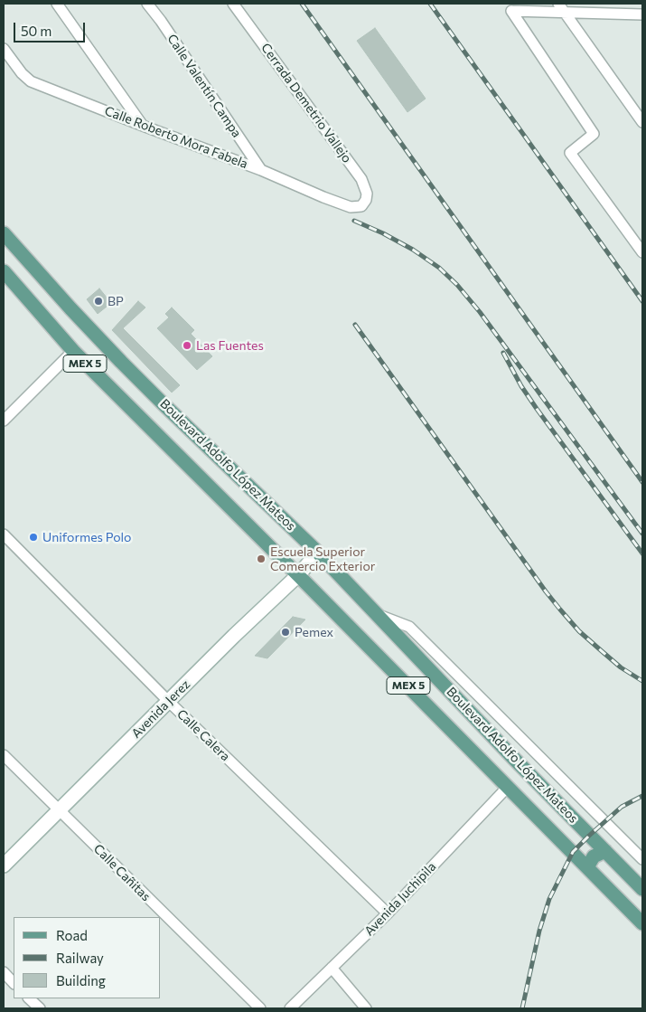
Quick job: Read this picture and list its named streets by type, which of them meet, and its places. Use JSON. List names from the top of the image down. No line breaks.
{"streets":{"main road":["MEX 5","Boulevard Adolfo López Mateos"],"street":["Calle Valentín Campa","Cerrada Demetrio Vallejo","Calle Roberto Mora Fabela","Avenida Jerez","Calle Calera","Calle Cañitas","Avenida Juchipila"]},"crossings":[["Calle Valentín Campa","Calle Roberto Mora Fabela"],["Cerrada Demetrio Vallejo","Calle Roberto Mora Fabela"],["Boulevard Adolfo López Mateos","Avenida Jerez"],["Boulevard Adolfo López Mateos","Avenida Juchipila"],["Avenida Jerez","Calle Calera"],["Avenida Jerez","Calle Cañitas"],["Calle Calera","Avenida Juchipila"]],"places":["BP","Las Fuentes","Uniformes Polo","Escuela Superior Comercio Exterior","Pemex"],"legend":["Road","Railway","Building"],"scale_bar":"50 m"}
